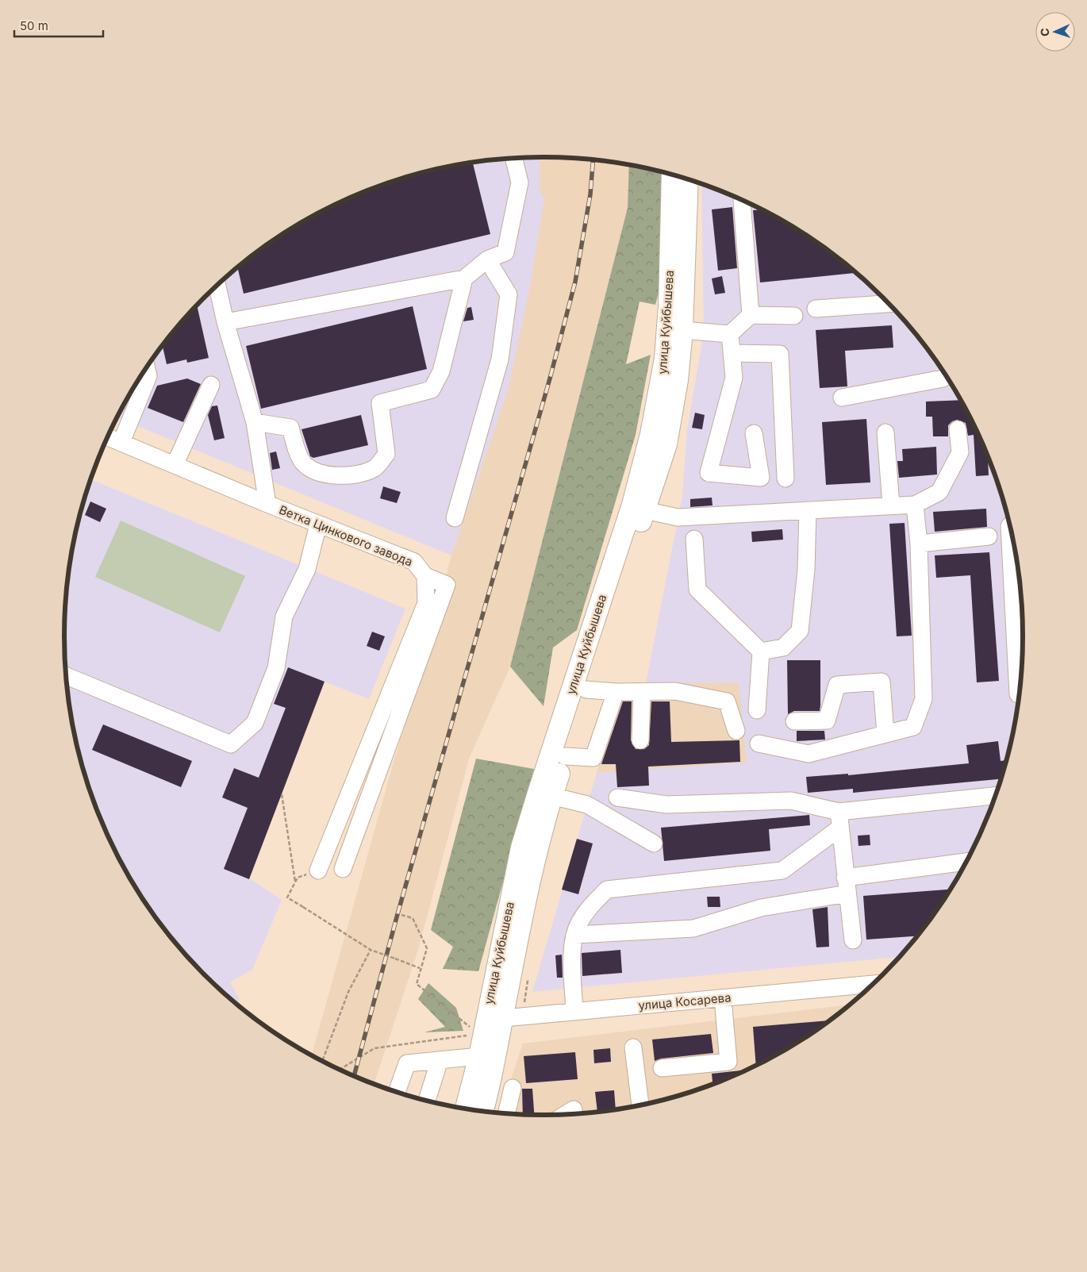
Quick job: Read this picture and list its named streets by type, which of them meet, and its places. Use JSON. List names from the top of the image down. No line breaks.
{"streets":{"main road":["улица Куйбышева"],"street":["Ветка Цинкового завода","улица Косарева"]},"crossings":[["улица Куйбышева","улица Косарева"]],"scale_bar":"50 m","north":"left"}
